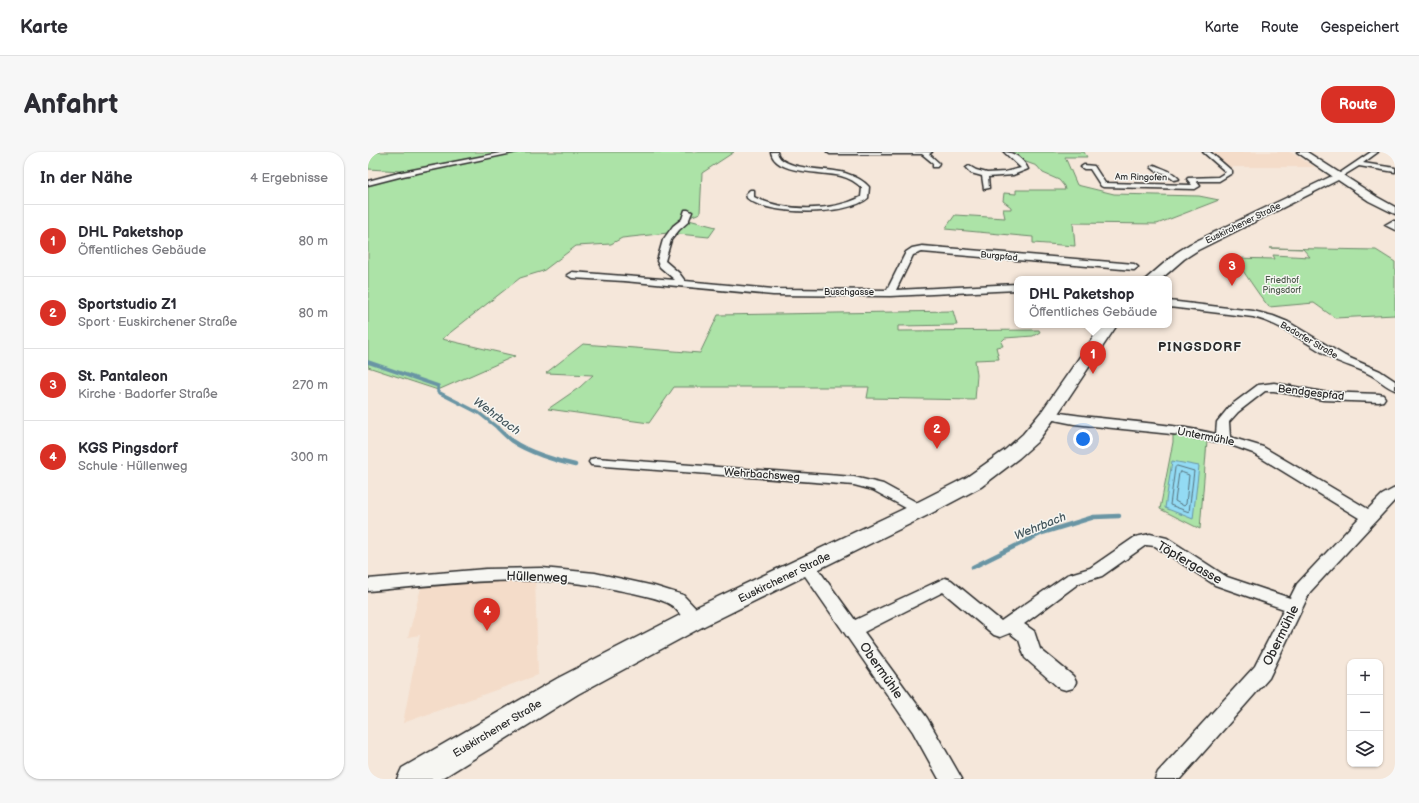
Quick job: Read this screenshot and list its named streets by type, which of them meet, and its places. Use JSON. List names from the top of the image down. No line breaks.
{"streets":{"main road":["Euskirchener Straße"],"street":["Am Ringofen","Burgpfad","Buschgasse","Badorfer Straße","Bendgespfad","Untermühle","Wehrbachsweg","Töpfergasse","Hüllenweg","Obermühle"]},"crossings":[["Euskirchener Straße","Untermühle"],["Euskirchener Straße","Wehrbachsweg"],["Euskirchener Straße","Hüllenweg"],["Euskirchener Straße","Obermühle"],["Burgpfad","Buschgasse"],["Bendgespfad","Untermühle"],["Untermühle","Obermühle"],["Töpfergasse","Obermühle"]],"districts":["PINGSDORF"],"water":["Wehrbach"],"parks":["Friedhof Pingsdorf"],"page":{"header":"Karte","nav":["Karte","Route","Gespeichert"],"buttons":"Route","title":"Anfahrt","heading":["In der Nähe","4 Ergebnisse"],"list":[{"mark":"1","name":"DHL Paketshop","note":"Öffentliches Gebäude","value":"80 m"},{"mark":"2","name":"Sportstudio Z1","note":"Sport · Euskirchener Straße","value":"80 m"},{"mark":"3","name":"St. Pantaleon","note":"Kirche · Badorfer Straße","value":"270 m"},{"mark":"4","name":"KGS Pingsdorf","note":"Schule · Hüllenweg","value":"300 m"}],"pins":["3","1","2","4"],"popup":["DHL Paketshop","Öffentliches Gebäude"],"map_buttons":["+","−"]}}
